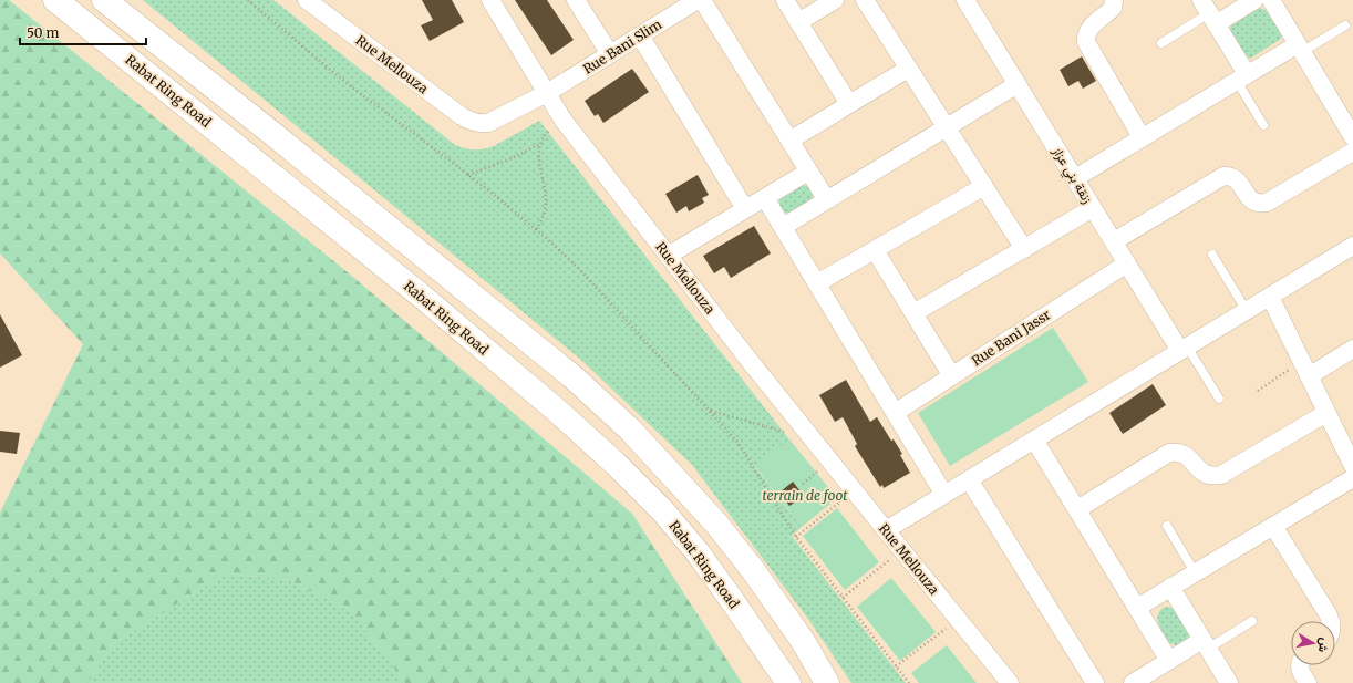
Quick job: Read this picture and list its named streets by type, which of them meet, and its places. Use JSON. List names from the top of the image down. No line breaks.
{"streets":{"highway":["Rabat Ring Road"],"street":["Rue Bani Slim","Rue Mellouza","زنقة بني عزاز","Rue Bani Jassr"]},"crossings":[["Rue Bani Slim","Rue Mellouza"],["زنقة بني عزاز","Rue Bani Jassr"]],"parks":["terrain de foot"],"scale_bar":"50 m","north":"right"}
